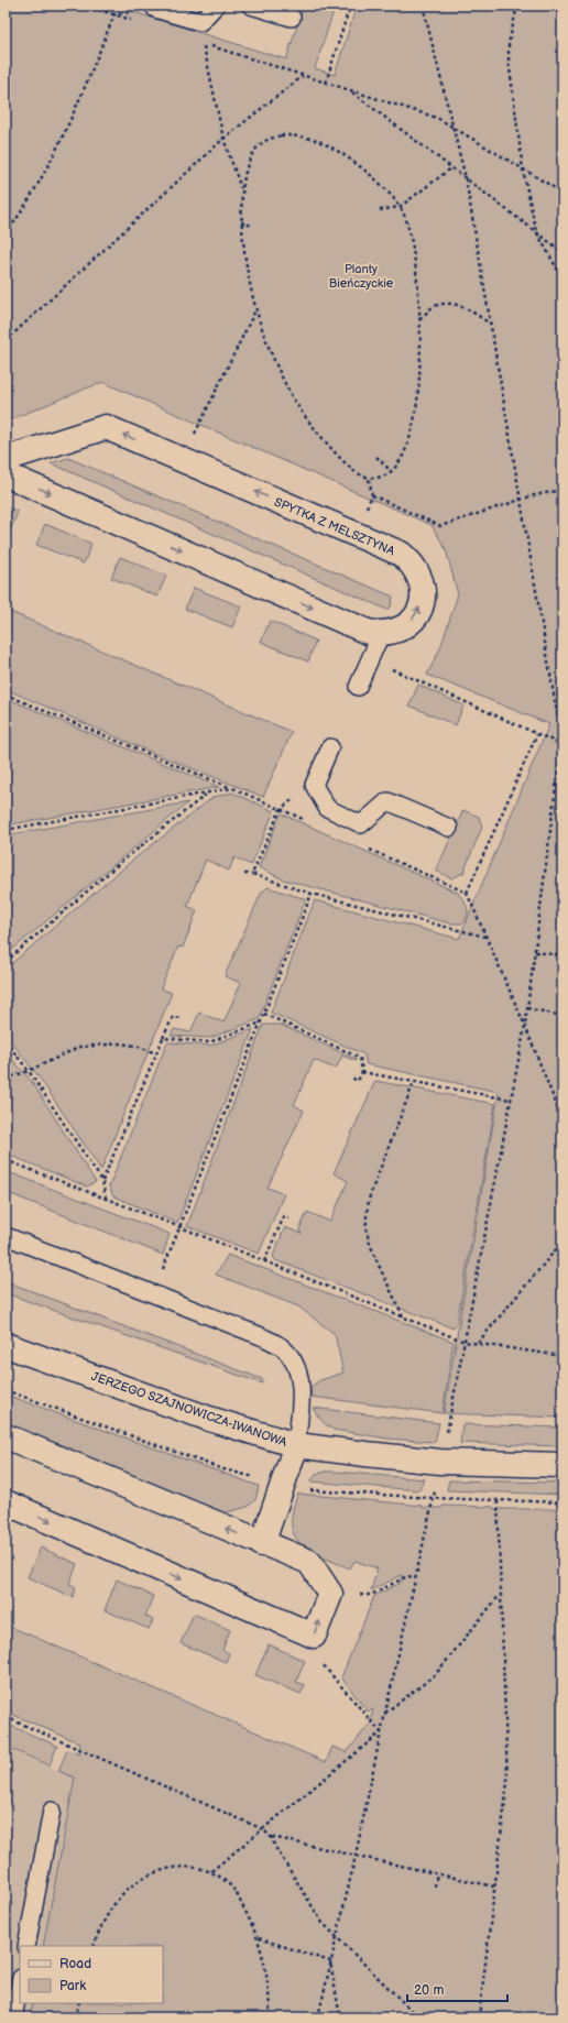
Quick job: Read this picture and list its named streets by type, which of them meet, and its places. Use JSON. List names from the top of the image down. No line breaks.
{"streets":{"street":["SPYTKA Z MELSZTYNA","JERZEGO SZAJNOWICZA-IWANOWA"]},"parks":["Planty Bieńczyckie"],"legend":["Road","Park"],"scale_bar":"20 m"}
